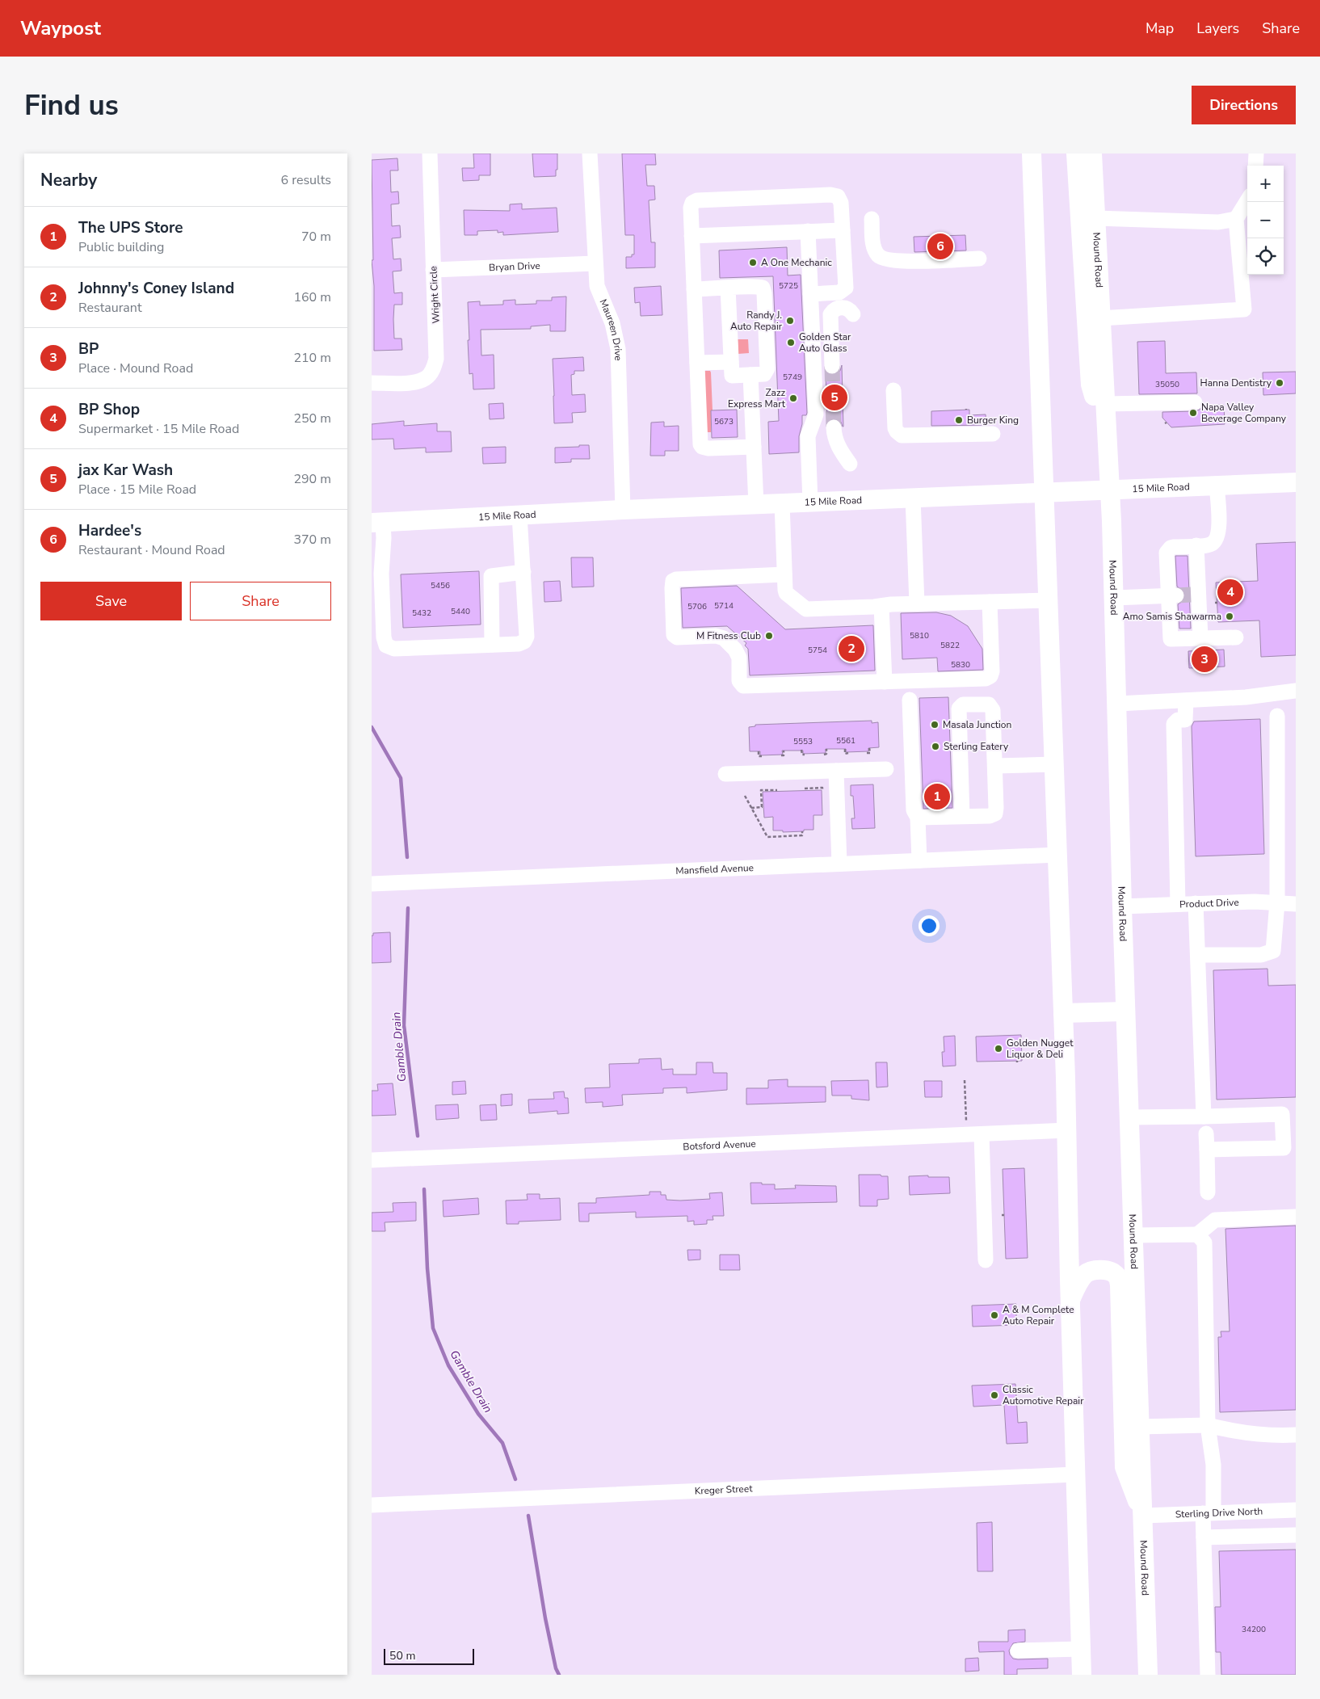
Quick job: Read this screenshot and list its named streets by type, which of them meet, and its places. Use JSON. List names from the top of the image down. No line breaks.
{"streets":{"main road":["Mound Road","15 Mile Road"],"street":["Bryan Drive","Wright Circle","Maureen Drive","Mansfield Avenue","Product Drive","Botsford Avenue","Kreger Street","Sterling Drive North"]},"crossings":[["Mound Road","15 Mile Road"],["Mound Road","Product Drive"],["Mound Road","Sterling Drive North"],["Bryan Drive","Wright Circle"],["Bryan Drive","Maureen Drive"],["Maureen Drive","15 Mile Road"]],"water":["Gamble Drain"],"places":["A One Mechanic","Randy J. Auto Repair","Golden Star Auto Glass","Hanna Dentistry","Zazz Express Mart","Napa Valley Beverage Company","Burger King","Amo Samis Shawarma","M Fitness Club","Masala Junction","Sterling Eatery","Golden Nugget Liquor & Deli","A & M Complete Auto Repair","Classic Automotive Repair"],"house_numbers":["5725","5749","35050","5673","5456","5714","5706","5440","5432","5810","5822","5754","5830","5561","5553","34200"],"scale_bar":"50 m","page":{"header":"Waypost","nav":["Map","Layers","Share"],"buttons":["Directions",["Save","Share"]],"title":"Find us","heading":["Nearby","6 results"],"map_buttons":["+","−"],"list":[{"mark":"1","name":"The UPS Store","note":"Public building","value":"70 m"},{"mark":"2","name":"Johnny's Coney Island","note":"Restaurant","value":"160 m"},{"mark":"3","name":"BP","note":"Place · Mound Road","value":"210 m"},{"mark":"4","name":"BP Shop","note":"Supermarket · 15 Mile Road","value":"250 m"},{"mark":"5","name":"jax Kar Wash","note":"Place · 15 Mile Road","value":"290 m"},{"mark":"6","name":"Hardee's","note":"Restaurant · Mound Road","value":"370 m"}],"pins":["6","5","4","2","3","1"],"scale":"50 m"}}
